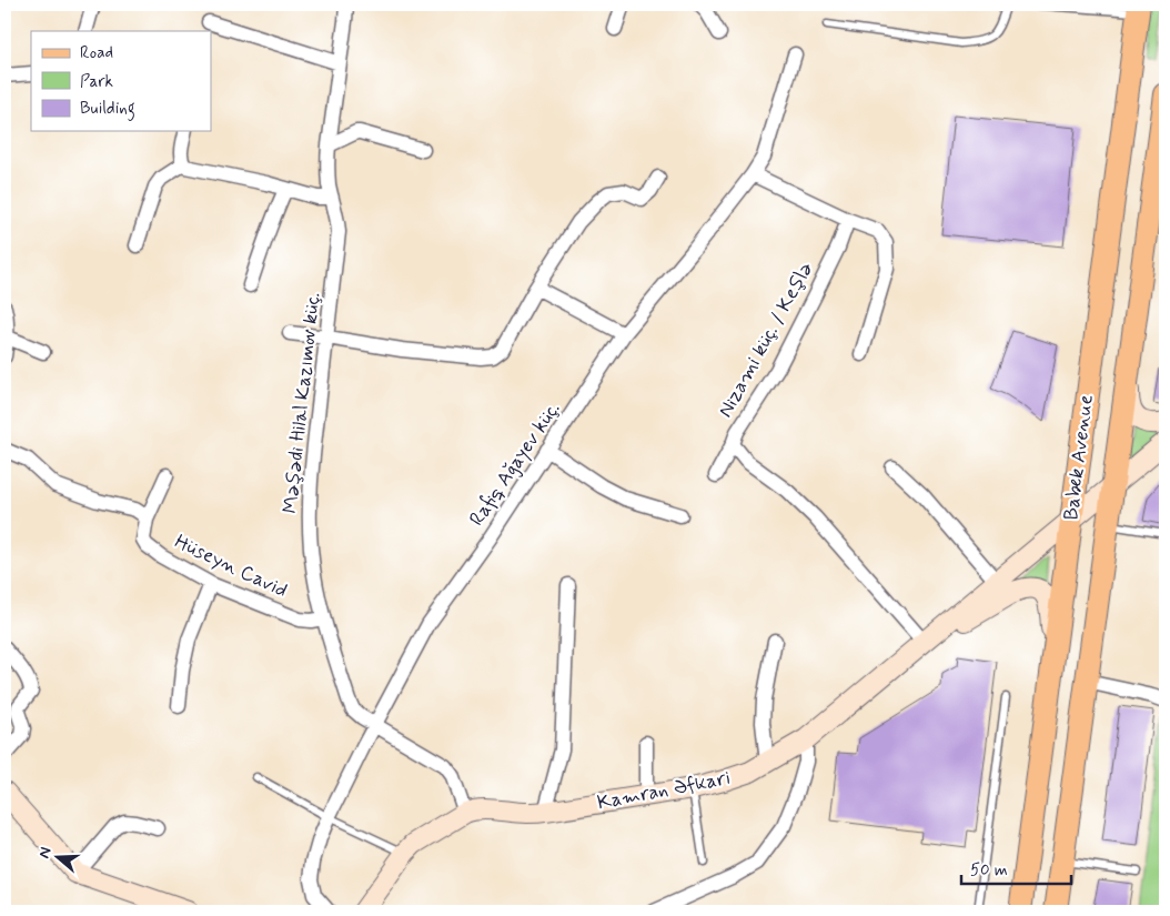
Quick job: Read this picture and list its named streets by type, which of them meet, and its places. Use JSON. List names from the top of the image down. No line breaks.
{"streets":{"main road":["Babek Avenue"],"street":["Nizami küç. / Keşlə","Məşədi Hilal Kazımov küç.","Rafiq Ağayev küç.","Hüseyn Cavid","Kamran Əfkari"]},"crossings":[["Nizami küç. / Keşlə","Kamran Əfkari"],["Məşədi Hilal Kazımov küç.","Rafiq Ağayev küç."],["Məşədi Hilal Kazımov küç.","Hüseyn Cavid"],["Məşədi Hilal Kazımov küç.","Kamran Əfkari"],["Babek Avenue","Kamran Əfkari"]],"legend":["Road","Park","Building"],"scale_bar":"50 m","north":"left"}
